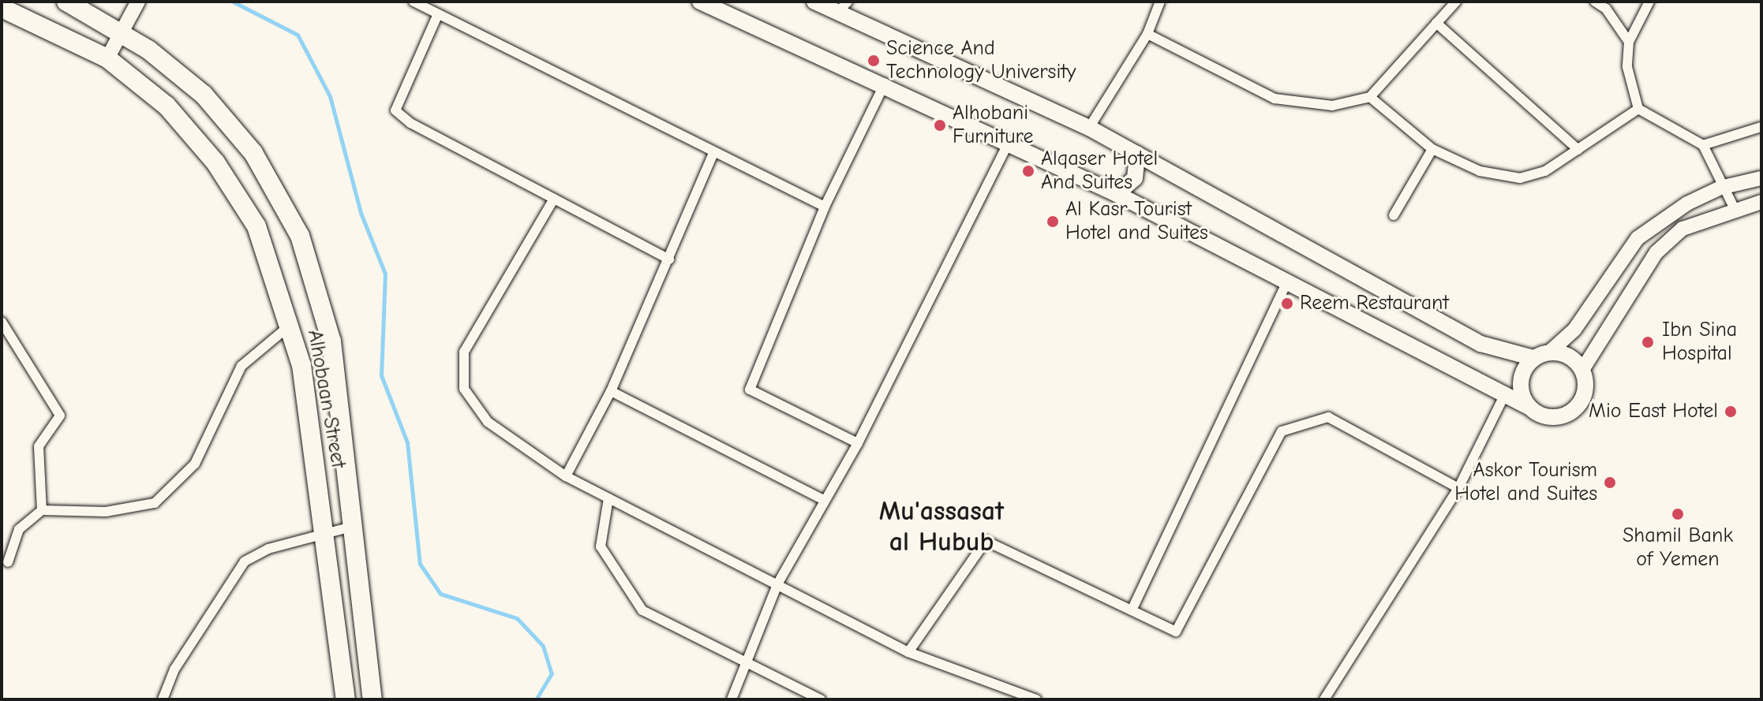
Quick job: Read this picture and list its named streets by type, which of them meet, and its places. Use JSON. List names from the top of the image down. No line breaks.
{"streets":{"highway":["Alhobaan Street"]},"districts":["Mu'assasat al Hubub"],"places":["Science And Technology University","Alhobani Furniture","Alqaser Hotel And Suites","Al Kasr Tourist Hotel and Suites","Reem Restaurant","Ibn Sina Hospital","Mio East Hotel","Askor Tourism Hotel and Suites","Shamil Bank of Yemen"]}
